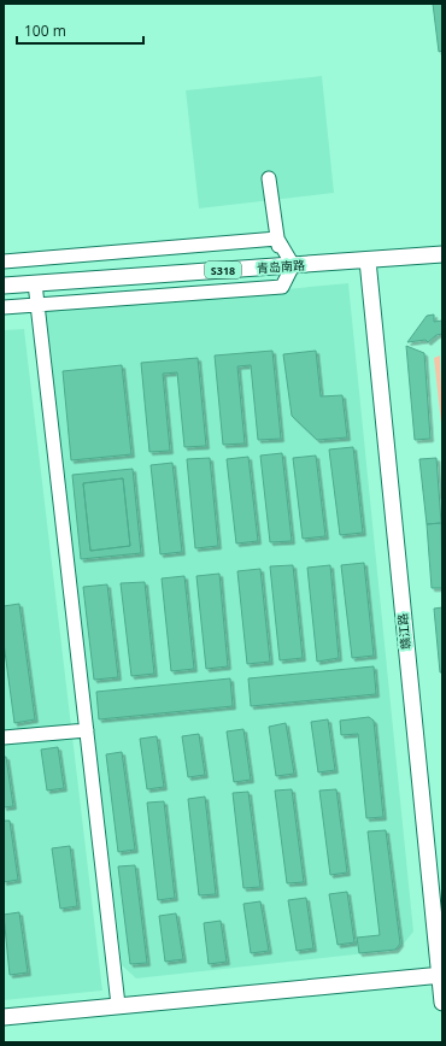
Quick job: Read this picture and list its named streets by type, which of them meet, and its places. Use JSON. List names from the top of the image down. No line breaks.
{"streets":{"main road":["青岛南路","S318","赣江路"]},"crossings":[["青岛南路","赣江路"]],"scale_bar":"100 m"}
